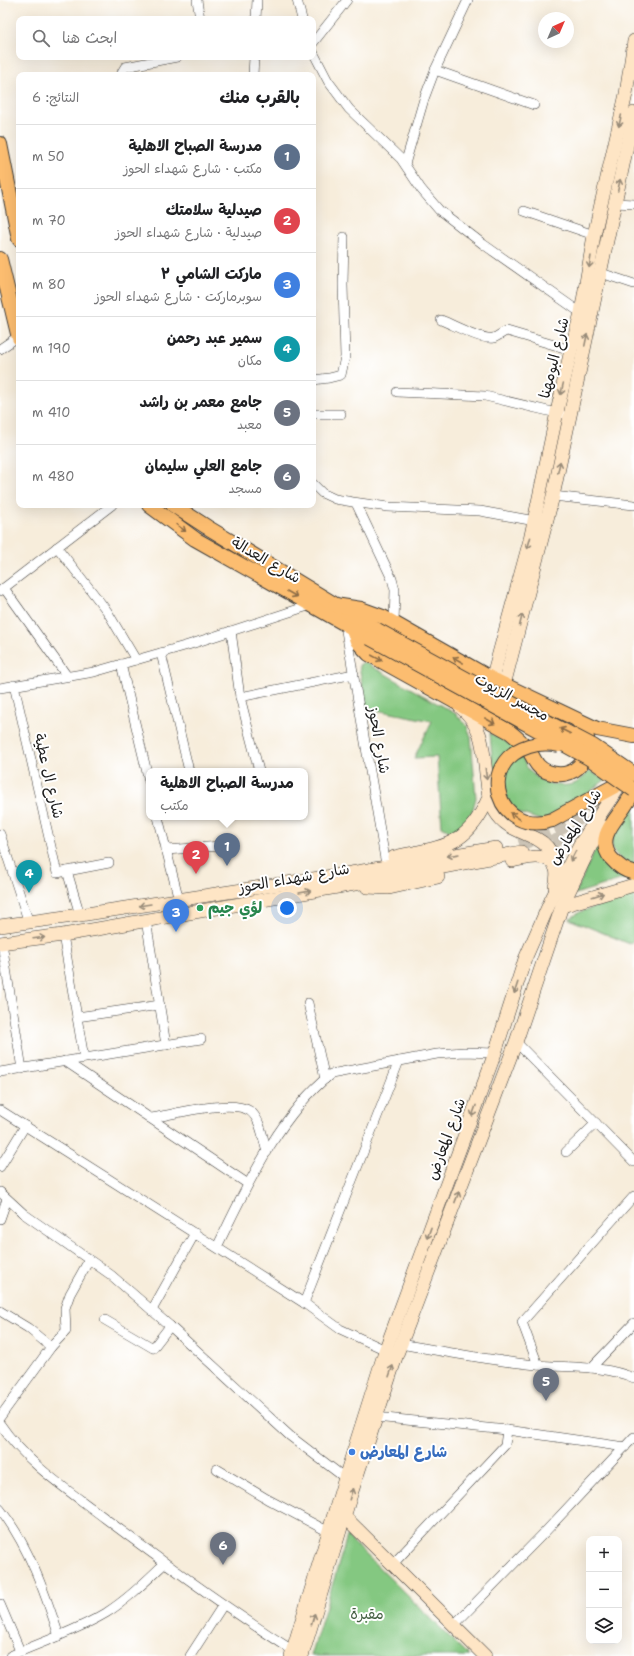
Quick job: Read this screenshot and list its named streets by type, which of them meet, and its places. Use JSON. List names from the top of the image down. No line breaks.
{"streets":{"main road":["شارع العدالة","مجسر الزيوت"],"street":["شارع البومهنا","شارع الحوز","شارع ال عطية","شارع المعارض","شارع شهداء الحوز"]},"crossings":[["شارع العدالة","مجسر الزيوت"],["شارع العدالة","شارع الحوز"],["مجسر الزيوت","شارع المعارض"]],"parks":["مقبرة"],"places":["لؤي جيم","شارع المعارض"],"north":"top right","page":{"search":"ابحث هنا","heading":["بالقرب منك","النتائج: 6"],"list":[{"mark":"1","name":"مدرسة الصباح الاهلية","note":"مكتب · شارع شهداء الحوز","value":"50 m"},{"mark":"2","name":"صيدلية سلامتك","note":"صيدلية · شارع شهداء الحوز","value":"70 m"},{"mark":"3","name":"ماركت الشامي ٣","note":"سوبرماركت · شارع شهداء الحوز","value":"80 m"},{"mark":"4","name":"سمير عبد رحمن","note":"مكان","value":"190 m"},{"mark":"5","name":"جامع معمر بن راشد","note":"معبد","value":"410 m"},{"mark":"6","name":"جامع العلي سليمان","note":"مسجد","value":"480 m"}],"popup":["مدرسة الصباح الاهلية","مكتب"],"pins":["1","2","4","3","5","6"],"map_buttons":["+","−"]}}
